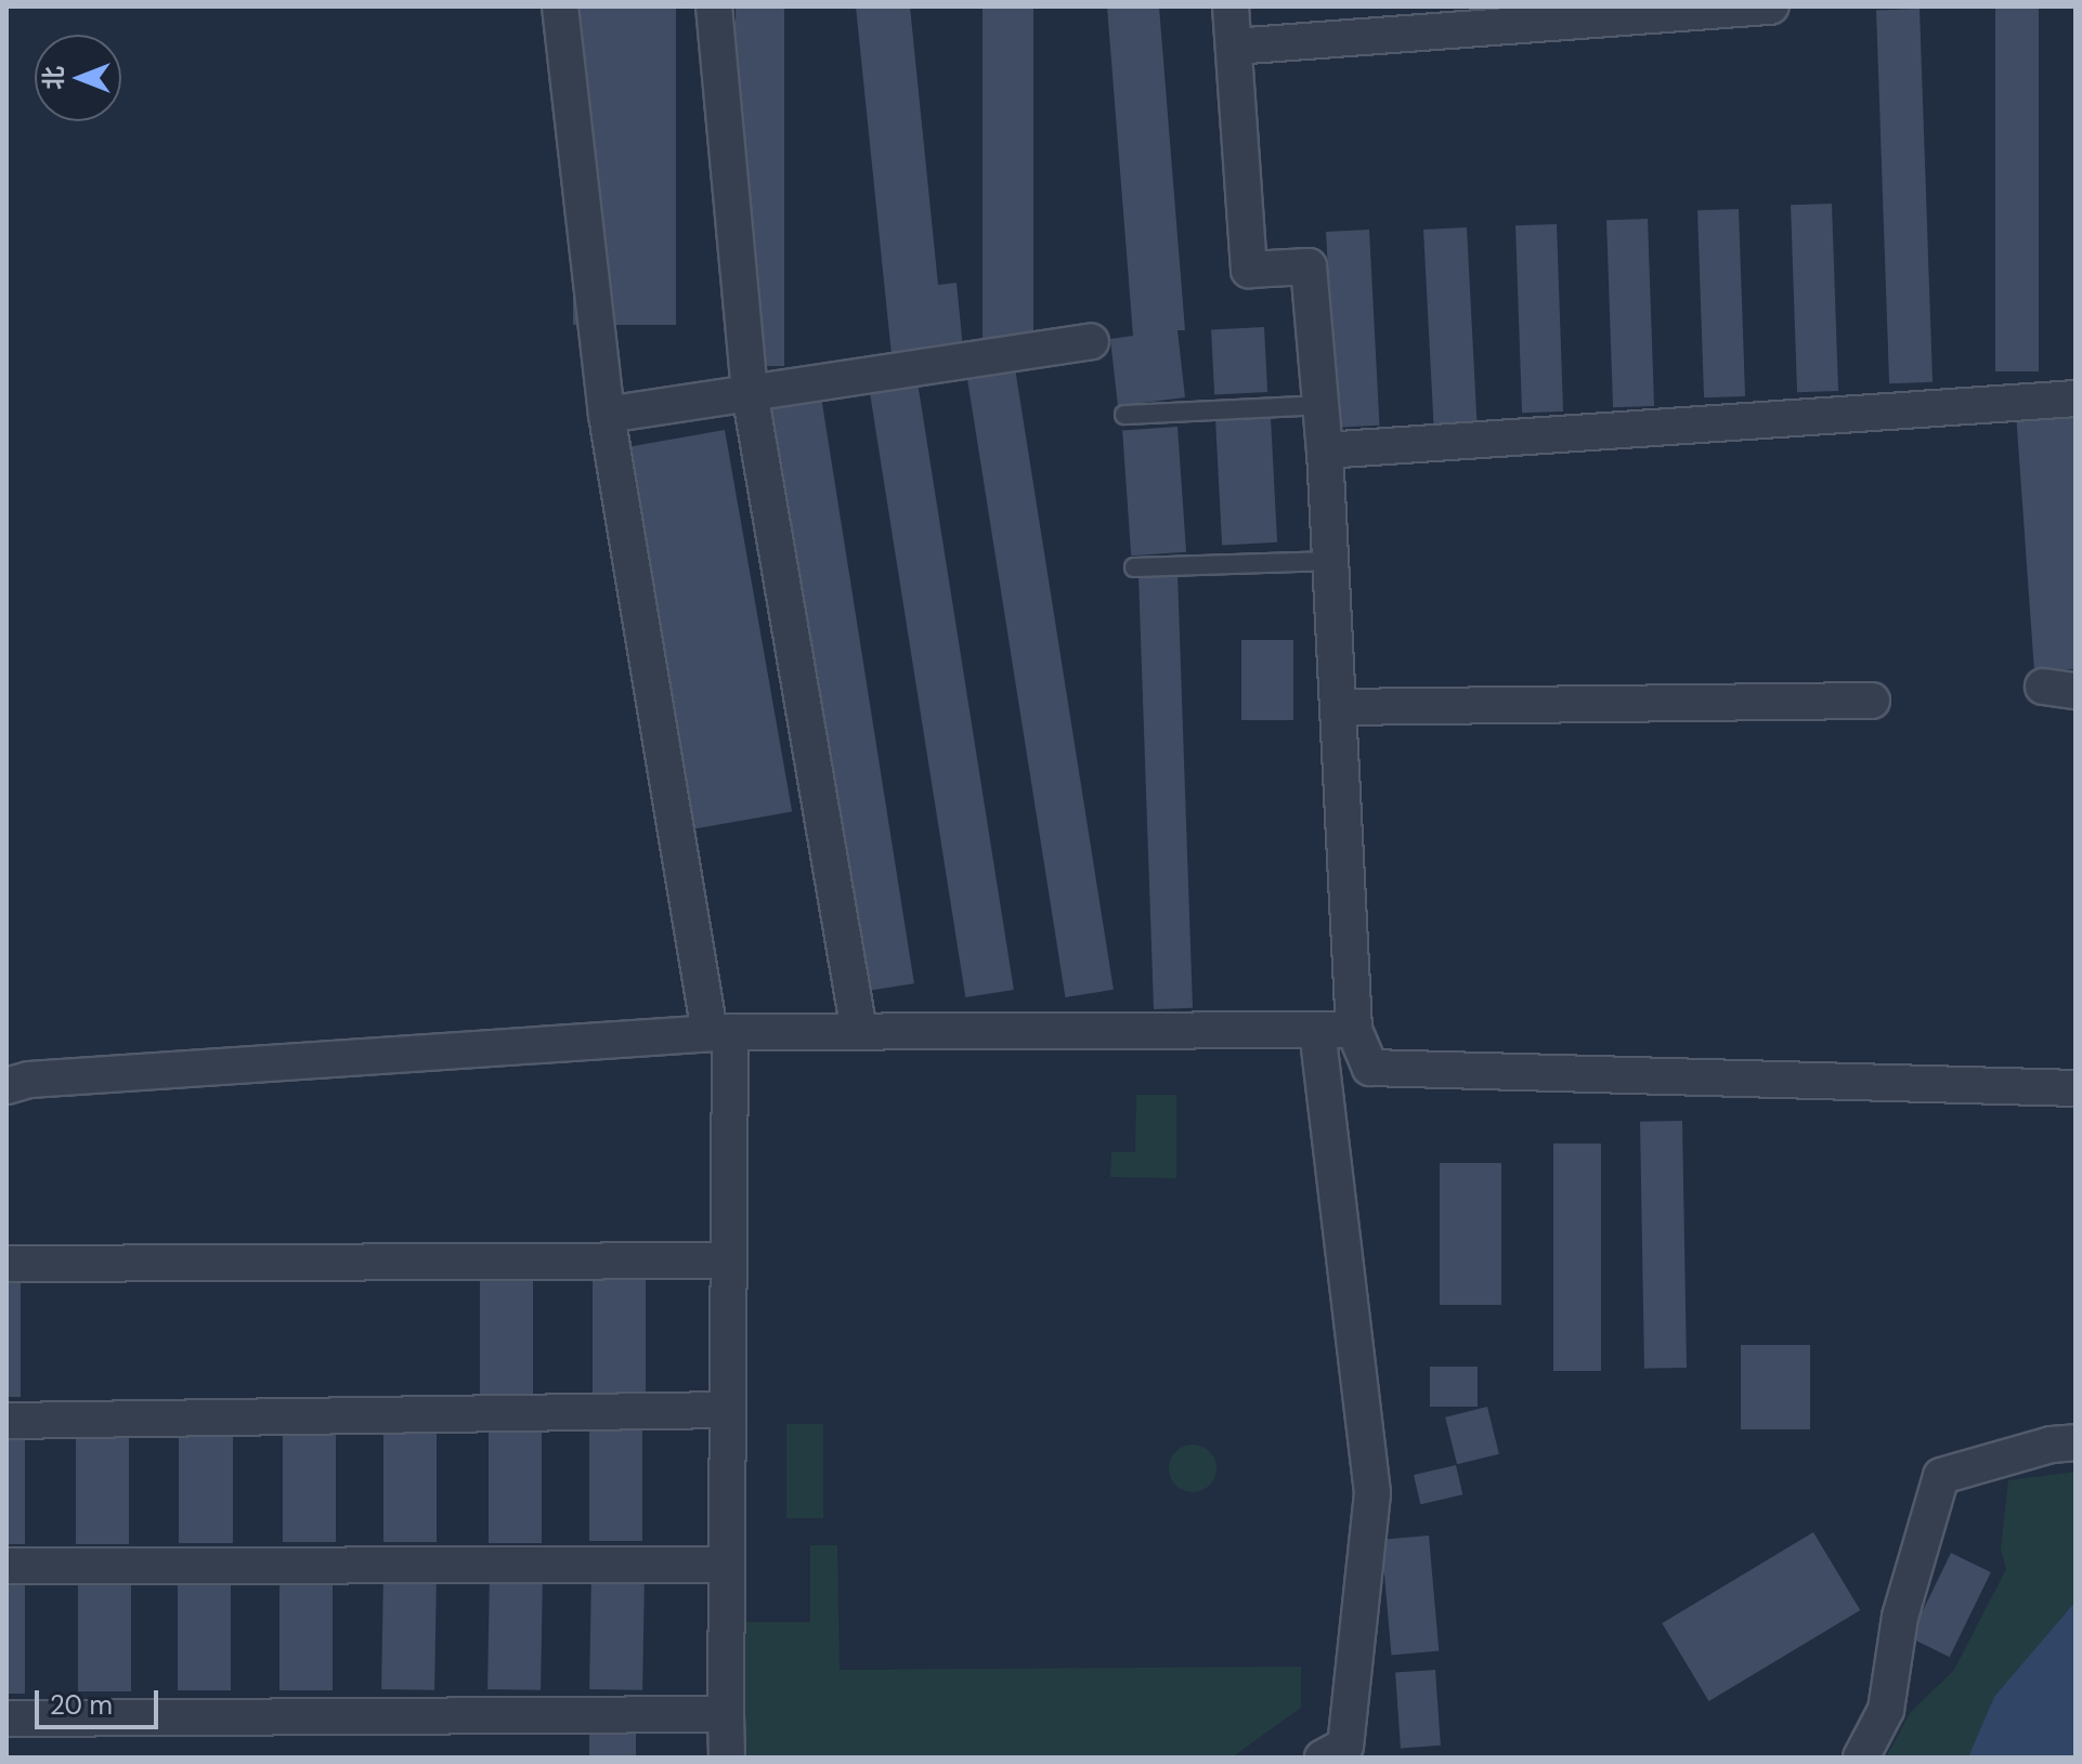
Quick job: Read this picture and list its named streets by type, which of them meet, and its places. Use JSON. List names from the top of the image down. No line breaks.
{"scale_bar":"20 m","north":"left"}
